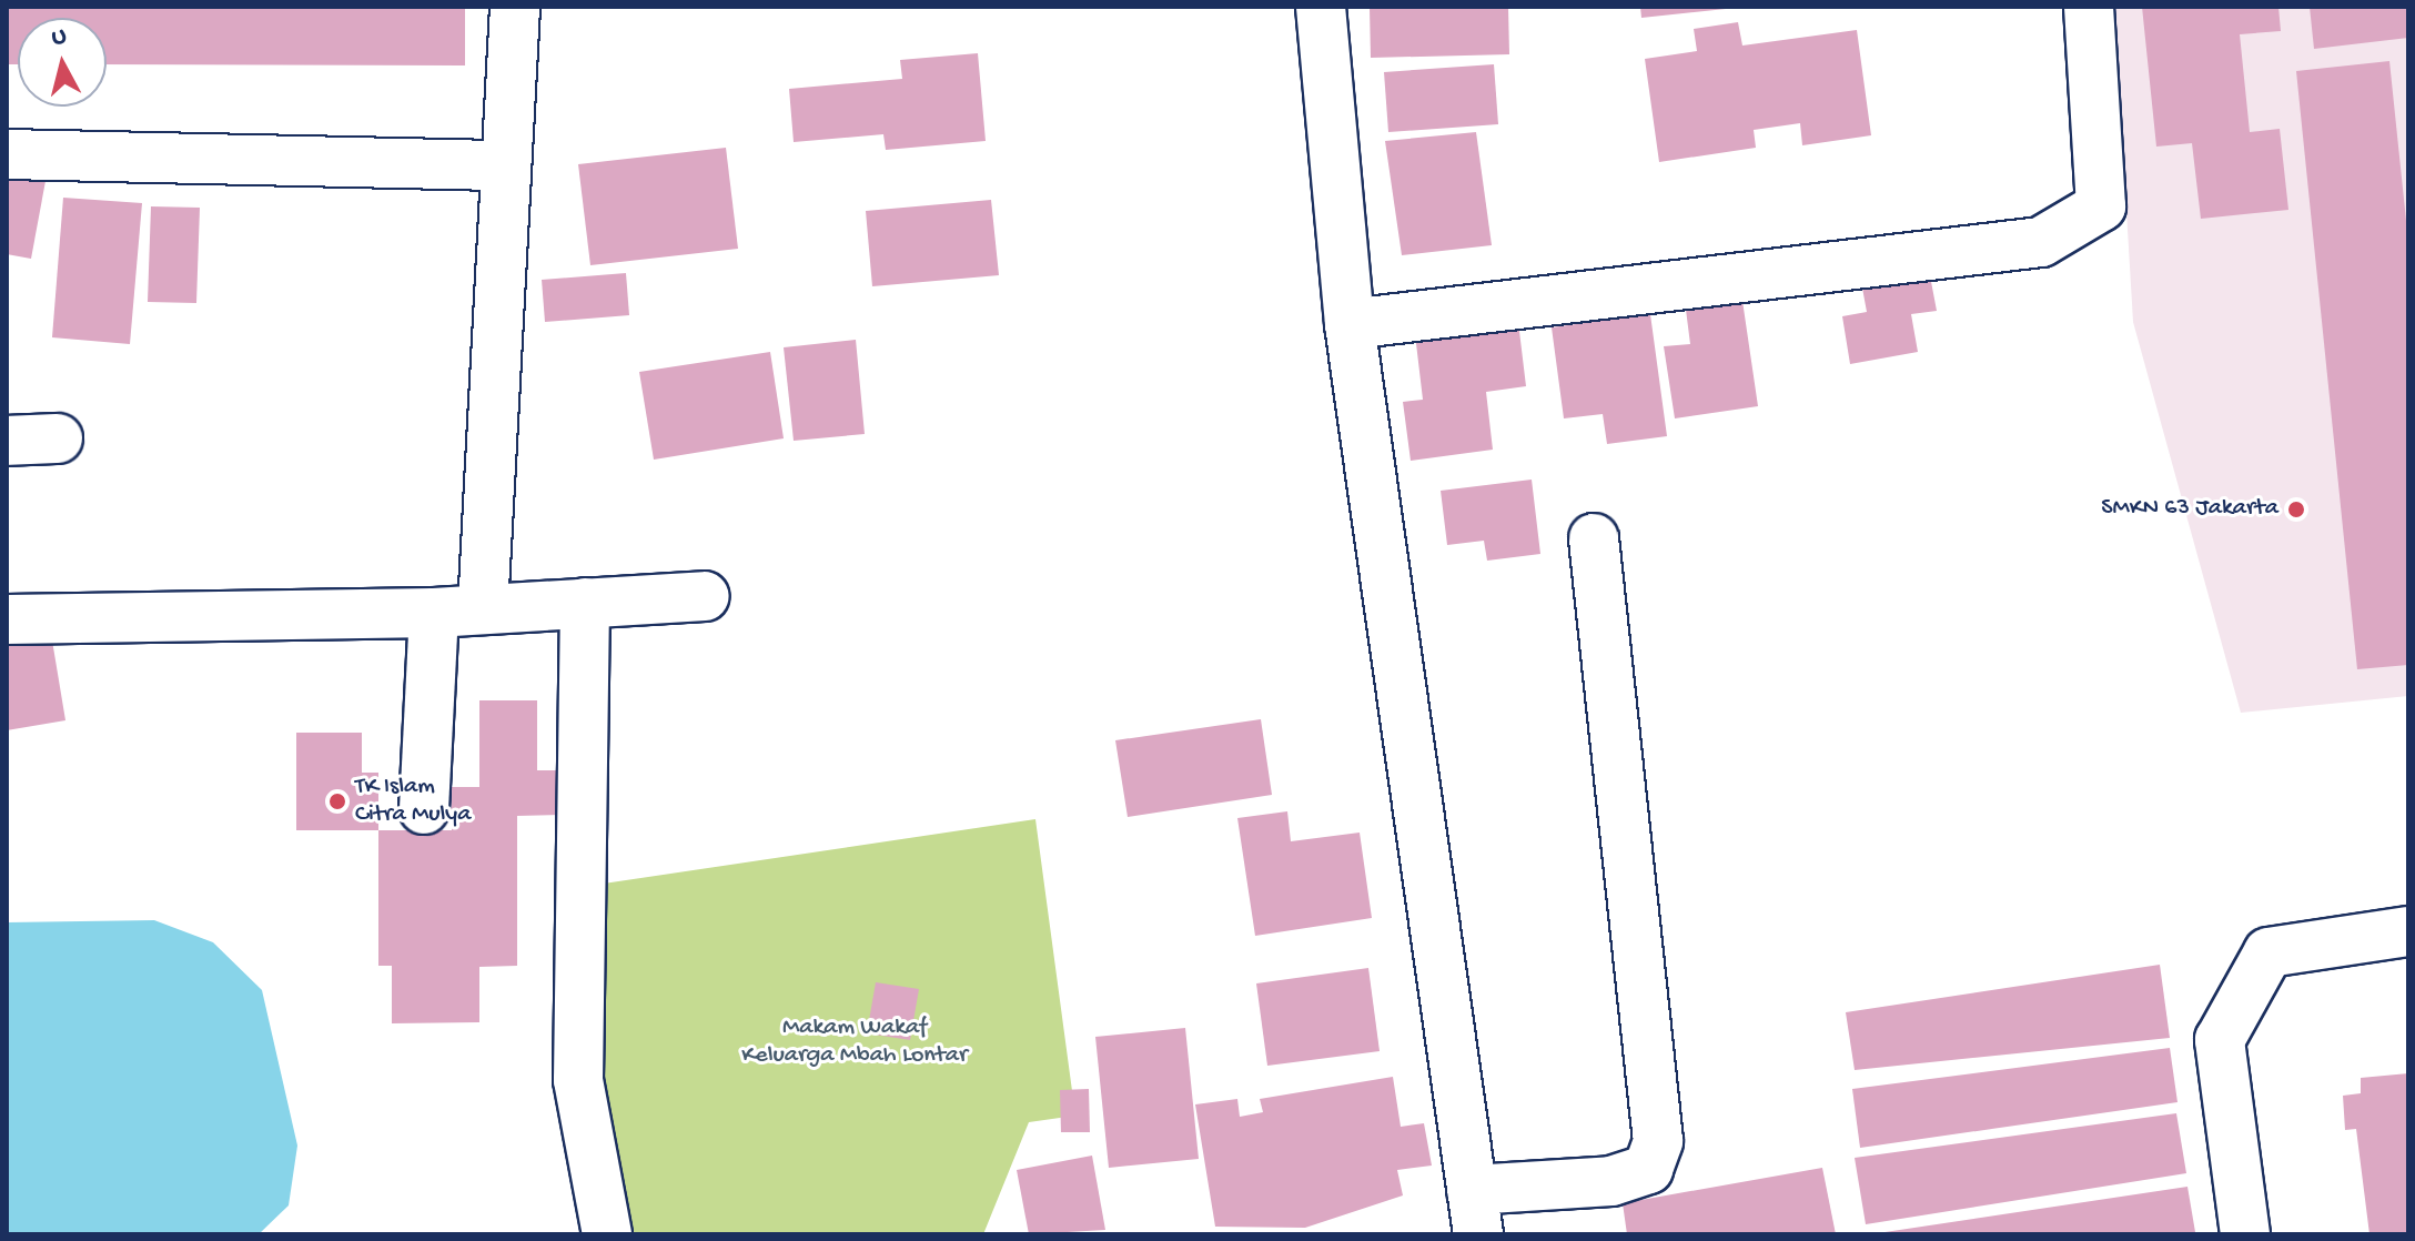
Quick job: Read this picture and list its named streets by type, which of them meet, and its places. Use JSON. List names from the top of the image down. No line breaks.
{"parks":["Makam Wakaf Keluarga Mbah Lontar"],"places":["SMKN 63 Jakarta","TK Islam Citra Mulya"],"north":"top"}
